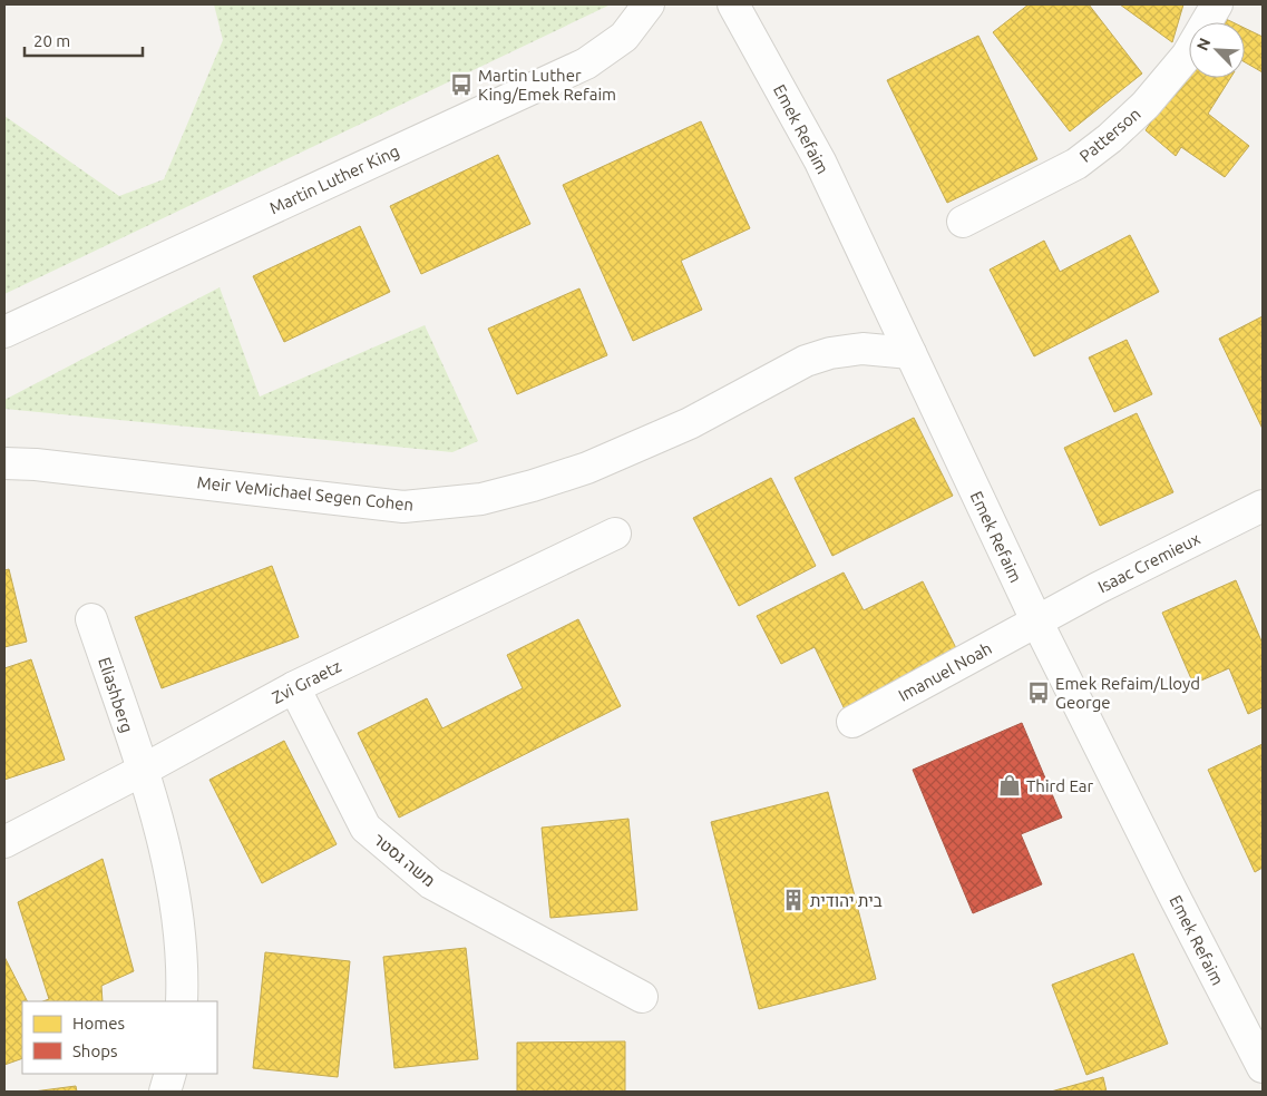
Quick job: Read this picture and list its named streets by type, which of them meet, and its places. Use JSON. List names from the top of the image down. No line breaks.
{"streets":{"street":["Emek Refaim","Patterson","Martin Luther King","Meir VeMichael Segen Cohen","Isaac Cremieux","Imanuel Noah","Zvi Graetz","Eliashberg","משה גסטר"]},"crossings":[["Emek Refaim","Meir VeMichael Segen Cohen"],["Emek Refaim","Isaac Cremieux"],["Emek Refaim","Imanuel Noah"],["Isaac Cremieux","Imanuel Noah"],["Zvi Graetz","Eliashberg"],["Zvi Graetz","משה גסטר"]],"places":{"bus stop":["Martin Luther King/Emek Refaim","Emek Refaim/Lloyd George"],"shop":["Third Ear"],"building":["בית יהודית"]},"legend":["Homes","Shops"],"scale_bar":"20 m","north":"top left"}
